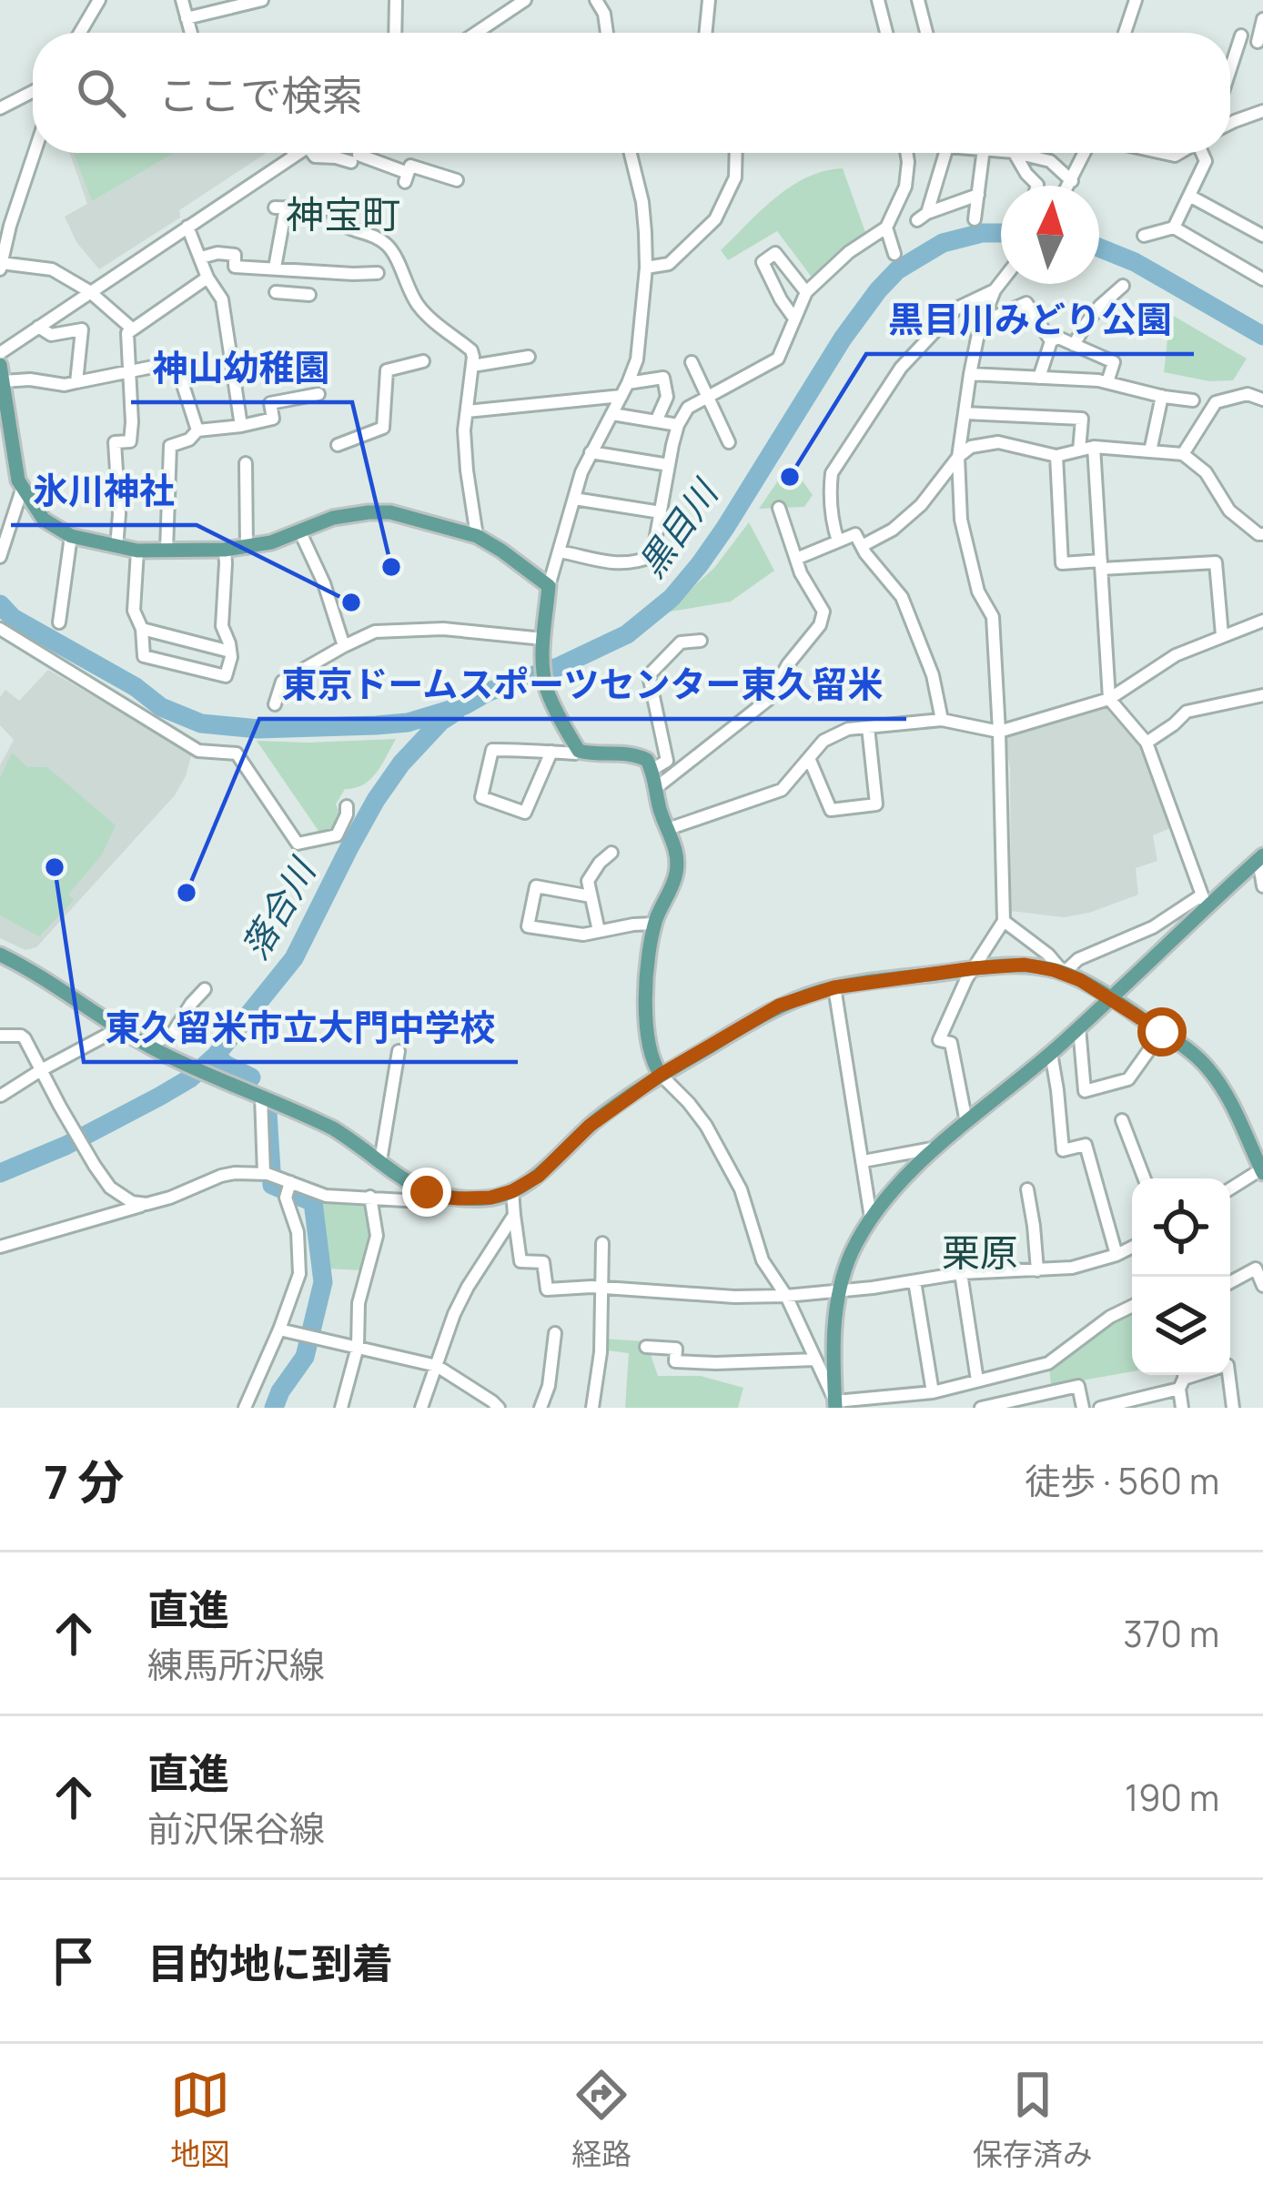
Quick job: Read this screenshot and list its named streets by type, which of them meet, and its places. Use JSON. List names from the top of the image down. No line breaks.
{"districts":["神宝町","栗原"],"water":["黒目川","落合川"],"places":["黒目川みどり公園","神山幼稚園","氷川神社","東久留米市立大門中学校","東京ドームスポーツセンター東久留米"],"north":"top","page":{"search":"ここで検索","heading":["7 分","徒歩 · 560 m"],"list":[["直進","練馬所沢線","370 m"],["直進","前沢保谷線","190 m"],"目的地に到着"],"nav":["地図","経路","保存済み"]}}
